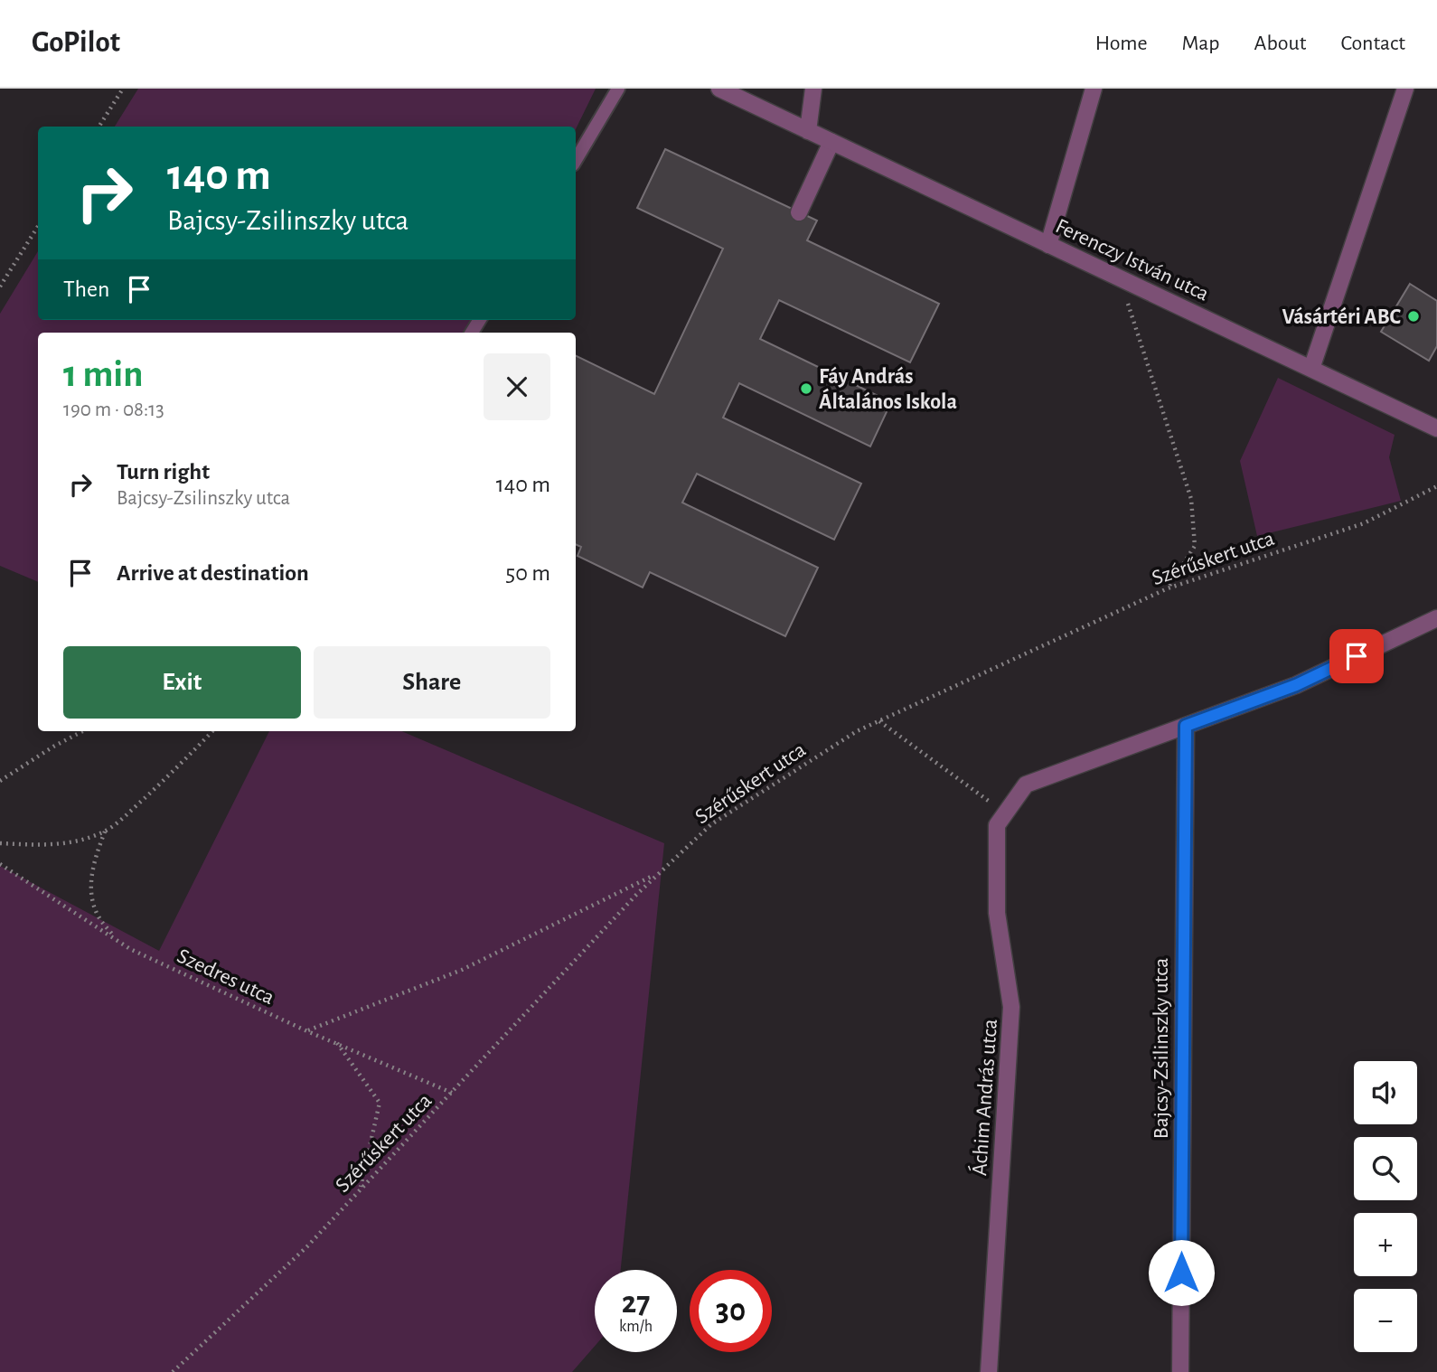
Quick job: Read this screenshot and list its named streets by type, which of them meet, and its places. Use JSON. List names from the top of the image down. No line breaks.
{"streets":{"street":["Ferenczy István utca","Bajcsy-Zsilinszky utca","Áchim András utca"],"path":["Szérűskert utca","Szedres utca"]},"crossings":[["Szérűskert utca","Szedres utca"]],"places":["Vásártéri ABC","Fáy András Általános Iskola"],"page":{"header":"GoPilot","nav":["Home","Map","About","Contact"],"turn":["140 m","Bajcsy-Zsilinszky utca"],"then":"Then","heading":["1 min","190 m · 08:13"],"list":[{"name":"Turn right","note":"Bajcsy-Zsilinszky utca","value":"140 m"},{"name":"Arrive at destination","value":"50 m"}],"buttons":["Exit","Share"],"map_buttons":["+","−"],"speed":"27 km/h","limit":"30"}}
